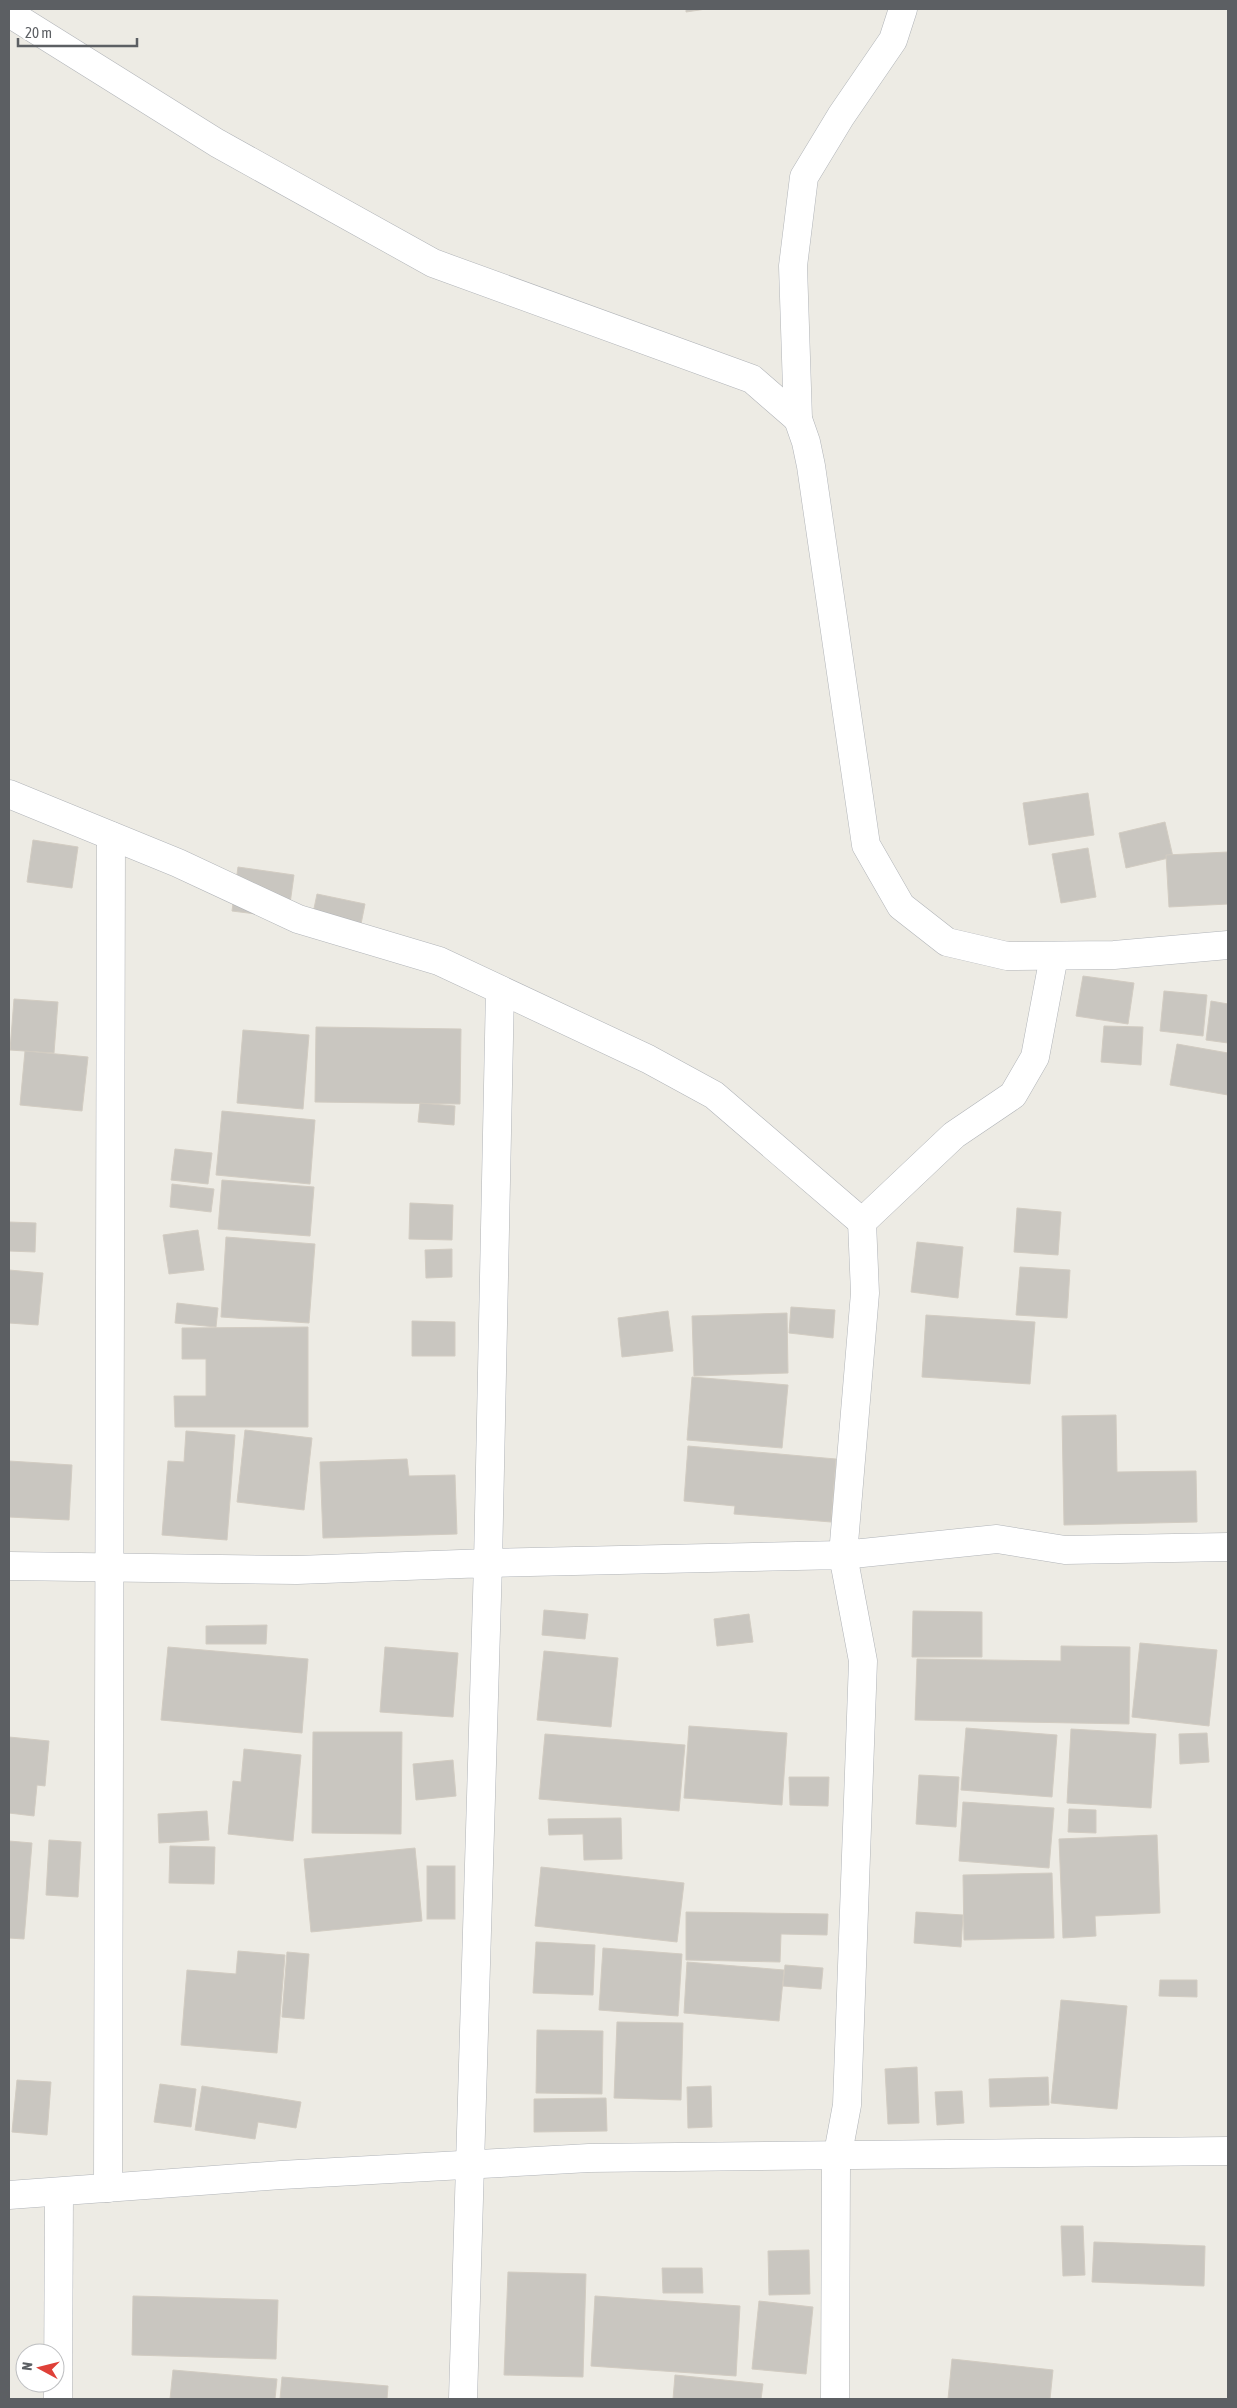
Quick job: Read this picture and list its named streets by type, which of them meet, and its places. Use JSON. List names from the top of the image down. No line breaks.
{"scale_bar":"20 m","north":"left"}
